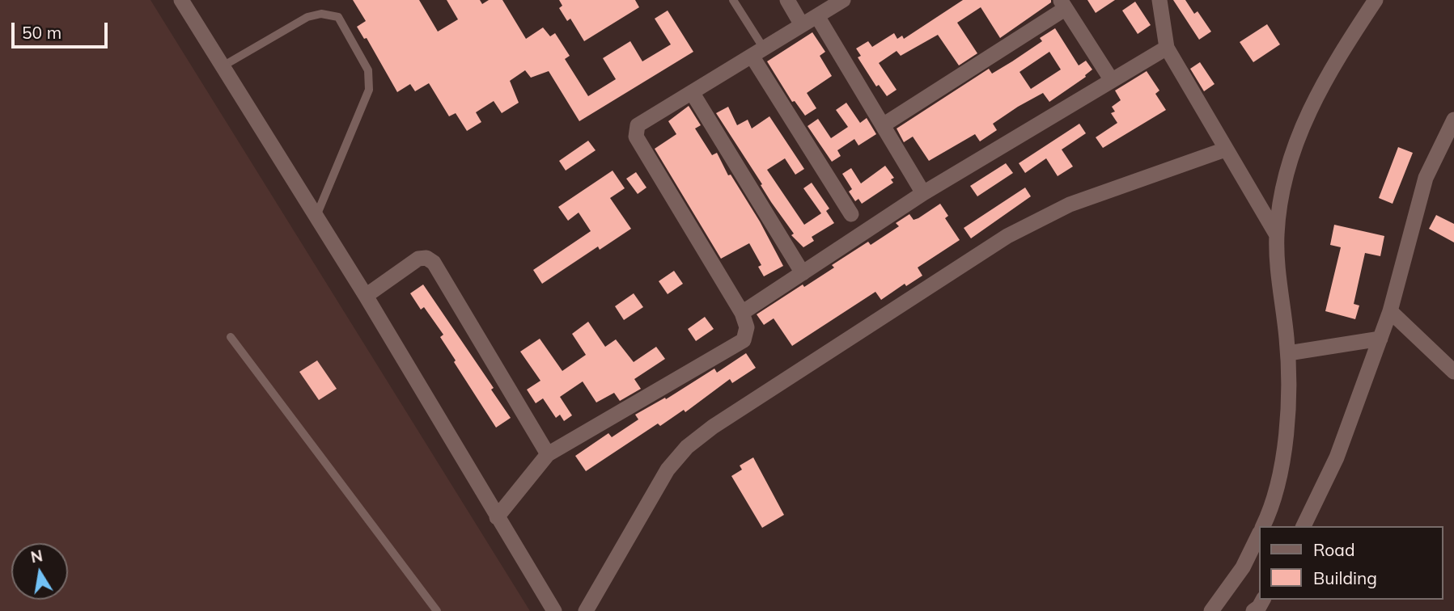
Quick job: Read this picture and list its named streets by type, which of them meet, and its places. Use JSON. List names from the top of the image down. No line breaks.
{"legend":["Road","Building"],"scale_bar":"50 m","north":"top"}
